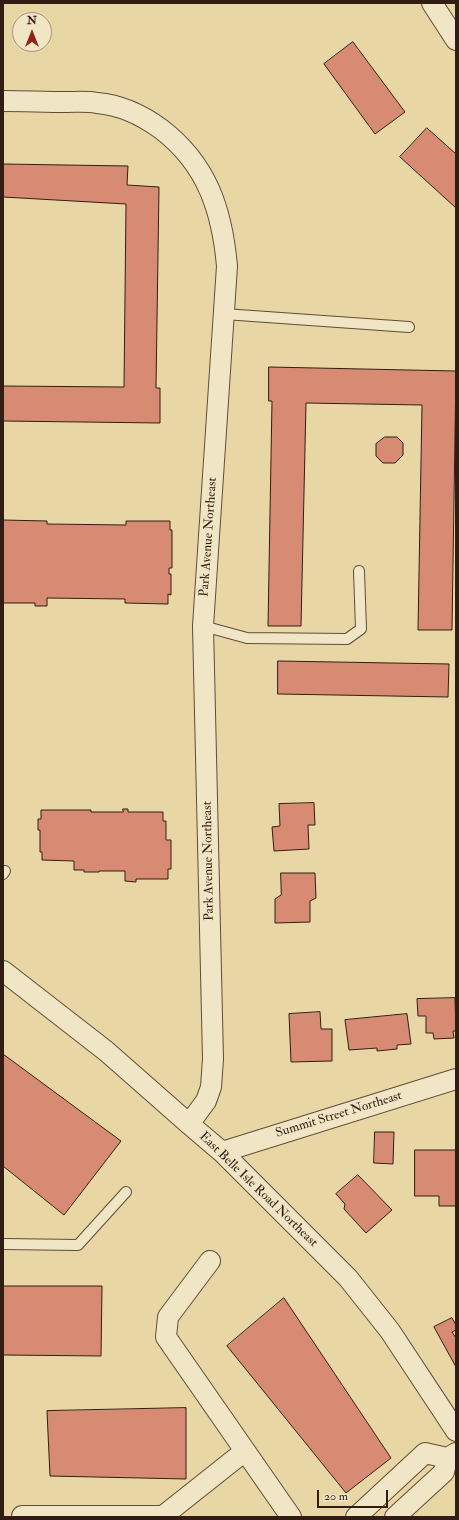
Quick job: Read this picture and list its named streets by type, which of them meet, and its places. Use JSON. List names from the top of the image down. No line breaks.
{"streets":{"street":["Park Avenue Northeast","Summit Street Northeast","East Belle Isle Road Northeast"]},"crossings":[["Park Avenue Northeast","East Belle Isle Road Northeast"],["Summit Street Northeast","East Belle Isle Road Northeast"]],"scale_bar":"20 m","north":"top"}
